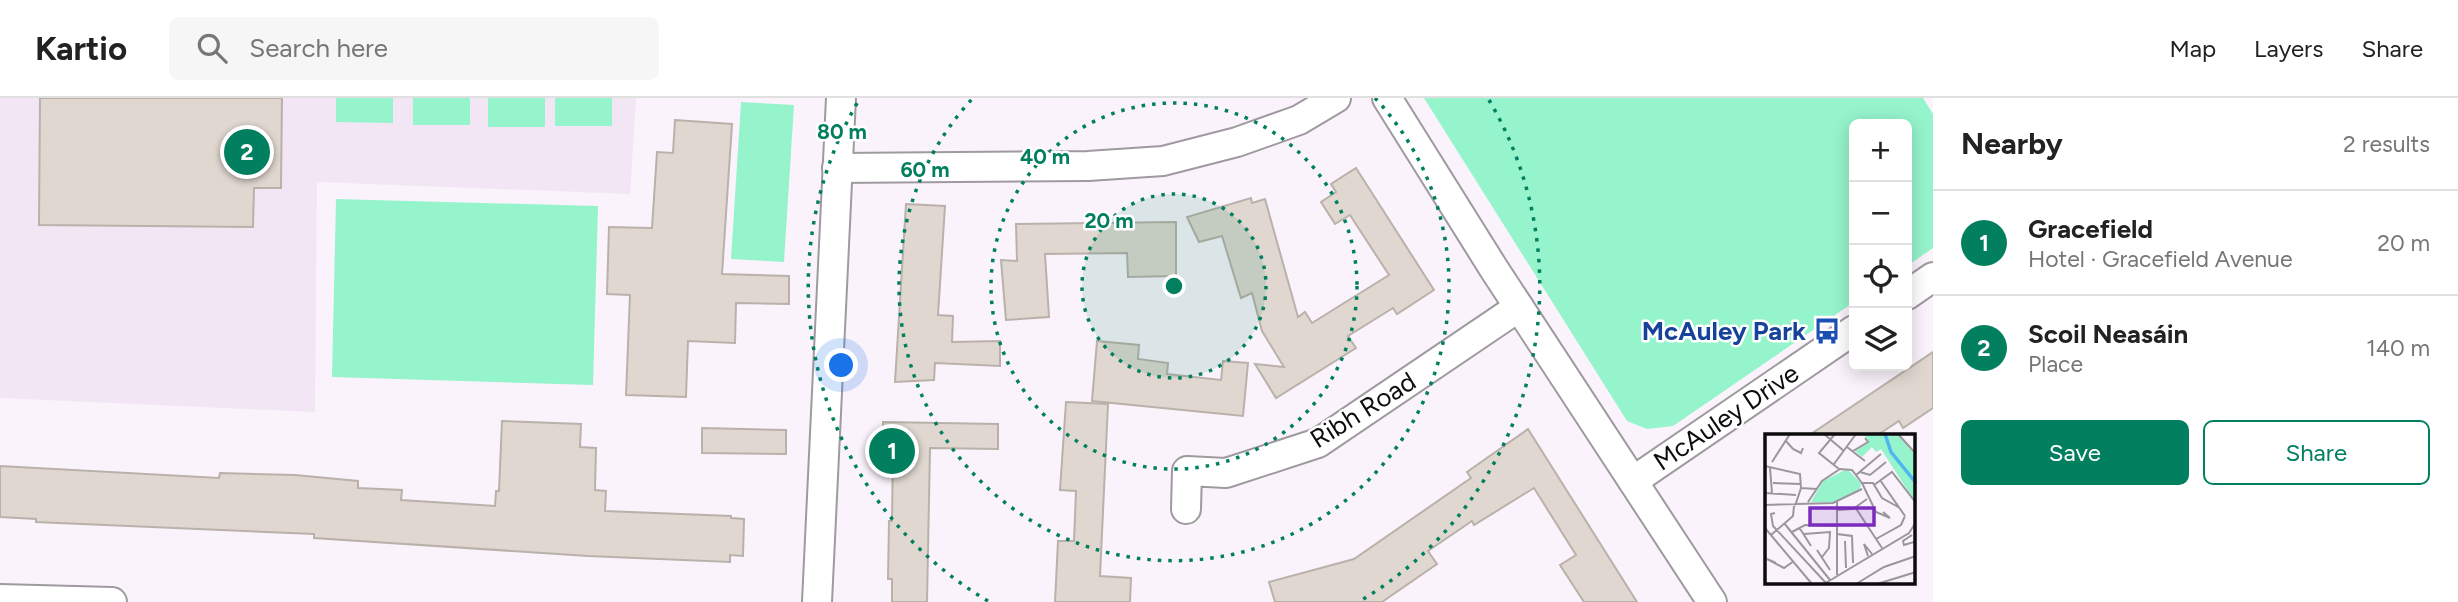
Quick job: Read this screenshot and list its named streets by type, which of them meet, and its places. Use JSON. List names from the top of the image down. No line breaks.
{"streets":{"street":["Ribh Road","McAuley Drive"]},"places":{"bus stop":["McAuley Park"]},"page":{"header":"Kartio","search":"Search here","nav":["Map","Layers","Share"],"heading":["Nearby","2 results"],"map_buttons":["+","−"],"pins":["2","1"],"list":[{"mark":"1","name":"Gracefield","note":"Hotel · Gracefield Avenue","value":"20 m"},{"mark":"2","name":"Scoil Neasáin","note":"Place","value":"140 m"}],"buttons":["Save","Share"]},"rings":["80 m","40 m","60 m","20 m"]}
